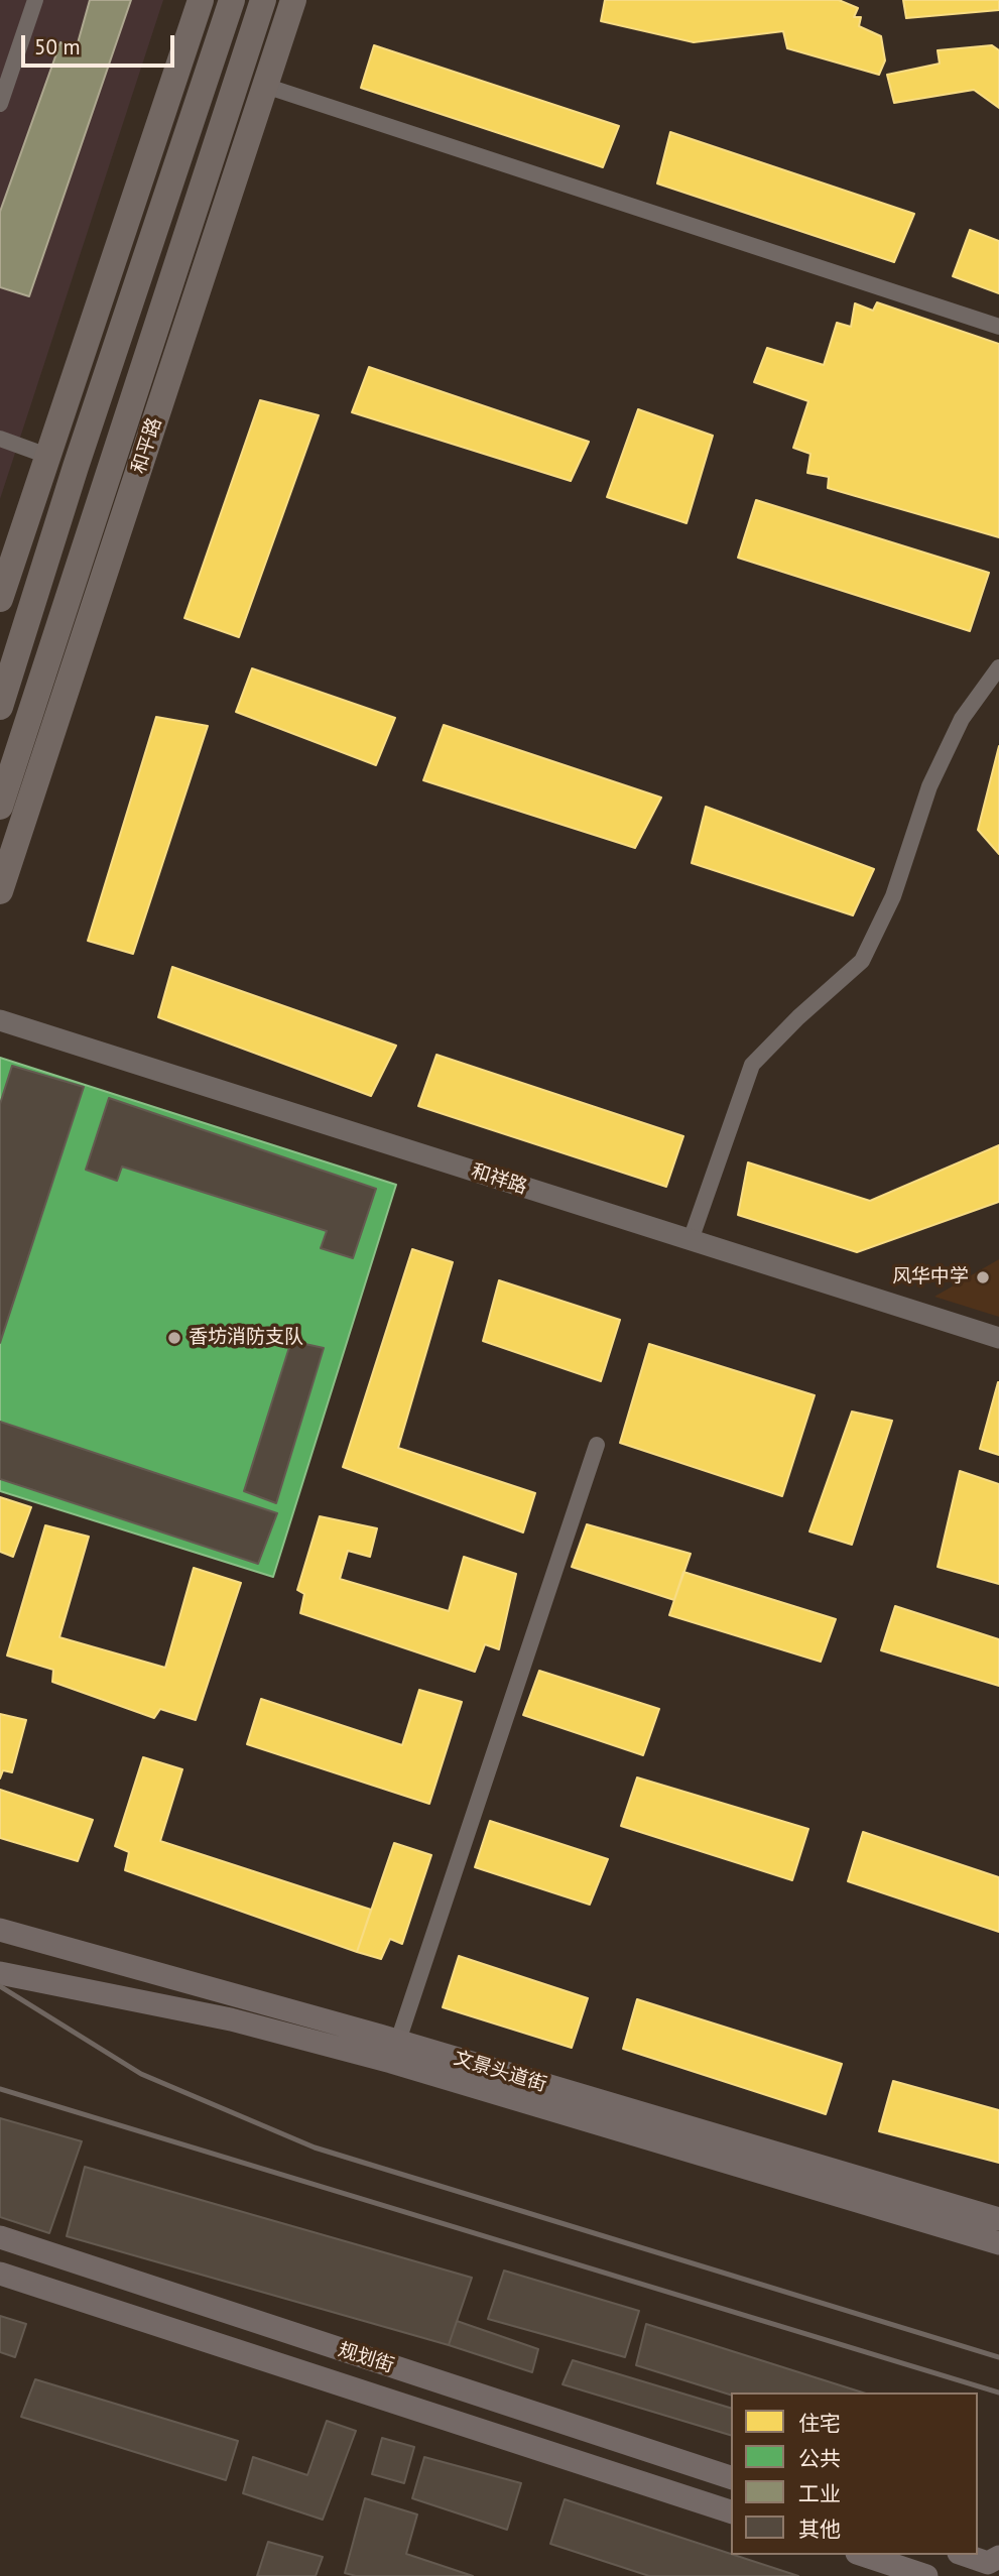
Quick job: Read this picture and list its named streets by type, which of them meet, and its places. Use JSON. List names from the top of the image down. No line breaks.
{"streets":{"main road":["和平路","文景头道街","规划街"],"street":["和祥路"]},"places":["风华中学","香坊消防支队"],"legend":["住宅","公共","工业","其他"],"scale_bar":"50 m"}
